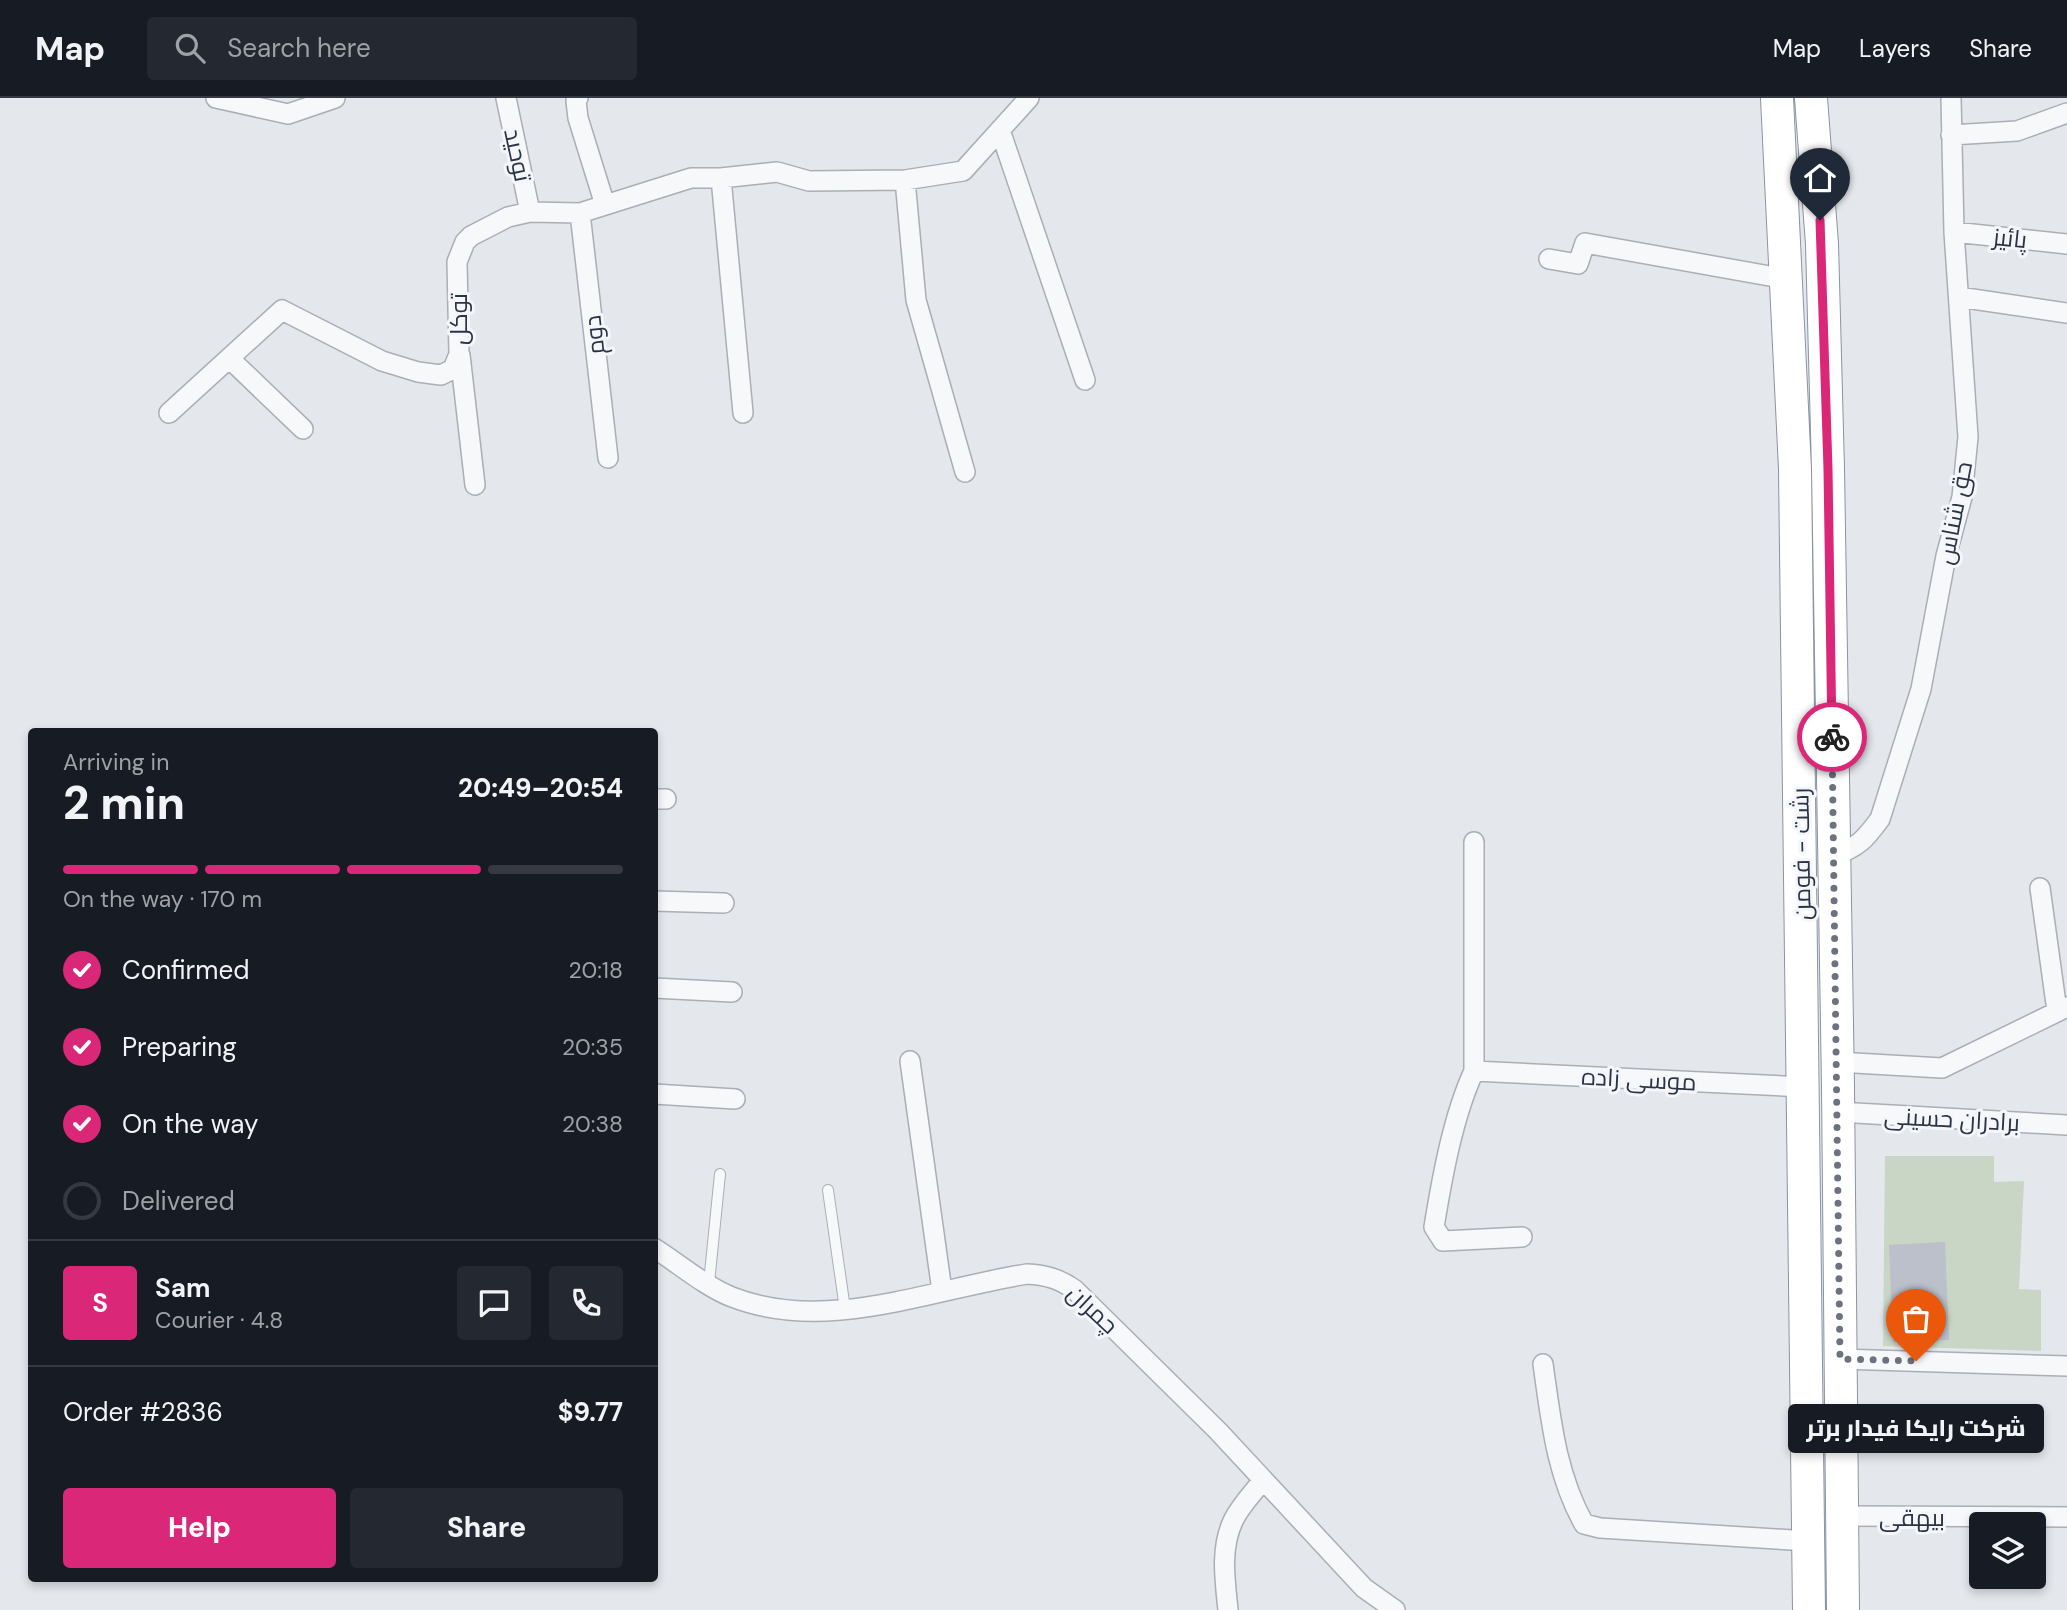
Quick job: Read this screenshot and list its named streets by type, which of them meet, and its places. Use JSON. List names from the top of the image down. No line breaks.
{"streets":{"highway":["رشت - فومن"],"street":["توحید","پائیز","توکل","دوم","حق شناس","موسی زاده","برادران حسینی","چمران","بیهقی"]},"crossings":[["توحید","توکل"],["پائیز","حق شناس"],["توکل","دوم"],["رشت - فومن","موسی زاده"]],"places":["شرکت رایکا فیدار برتر"],"page":{"header":"Map","search":"Search here","nav":["Map","Layers","Share"],"heading":["2 min","Arriving in","20:49–20:54"],"panel":["Sam","Courier · 4.8","Order #2836","$9.77"],"bar":"On the way · 170 m","list":[["Confirmed","20:18"],["Preparing","20:35"],["On the way","20:38"],"Delivered"],"round":"S","bubble":"شرکت رایکا فیدار برتر","buttons":["Help","Share"]}}
